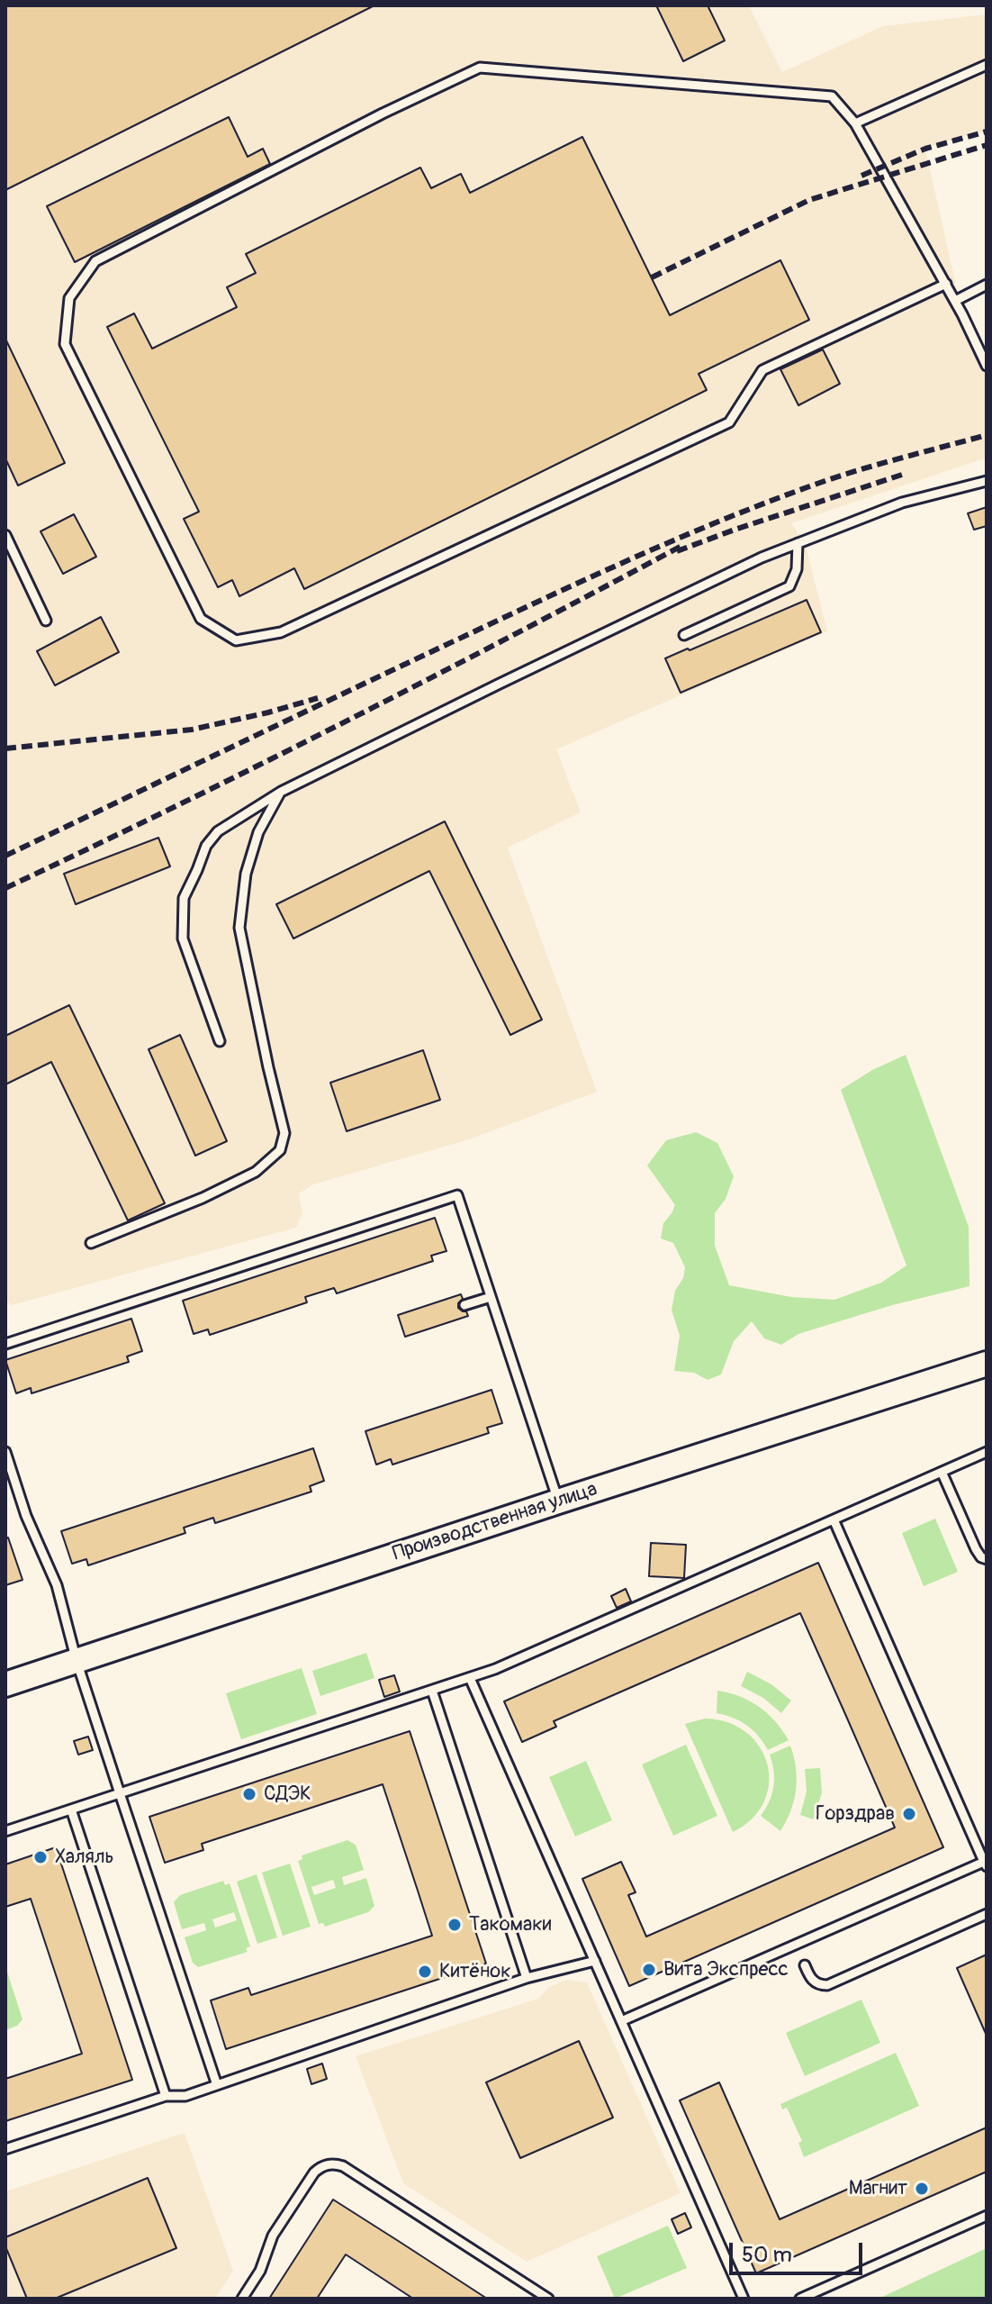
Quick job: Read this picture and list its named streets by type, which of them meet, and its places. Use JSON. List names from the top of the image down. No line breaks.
{"streets":{"main road":["Производственная улица"]},"places":["СДЭК","Горздрав","Халяль","Такомаки","Вита Экспресс","Китёнок","Магнит"],"scale_bar":"50 m"}
